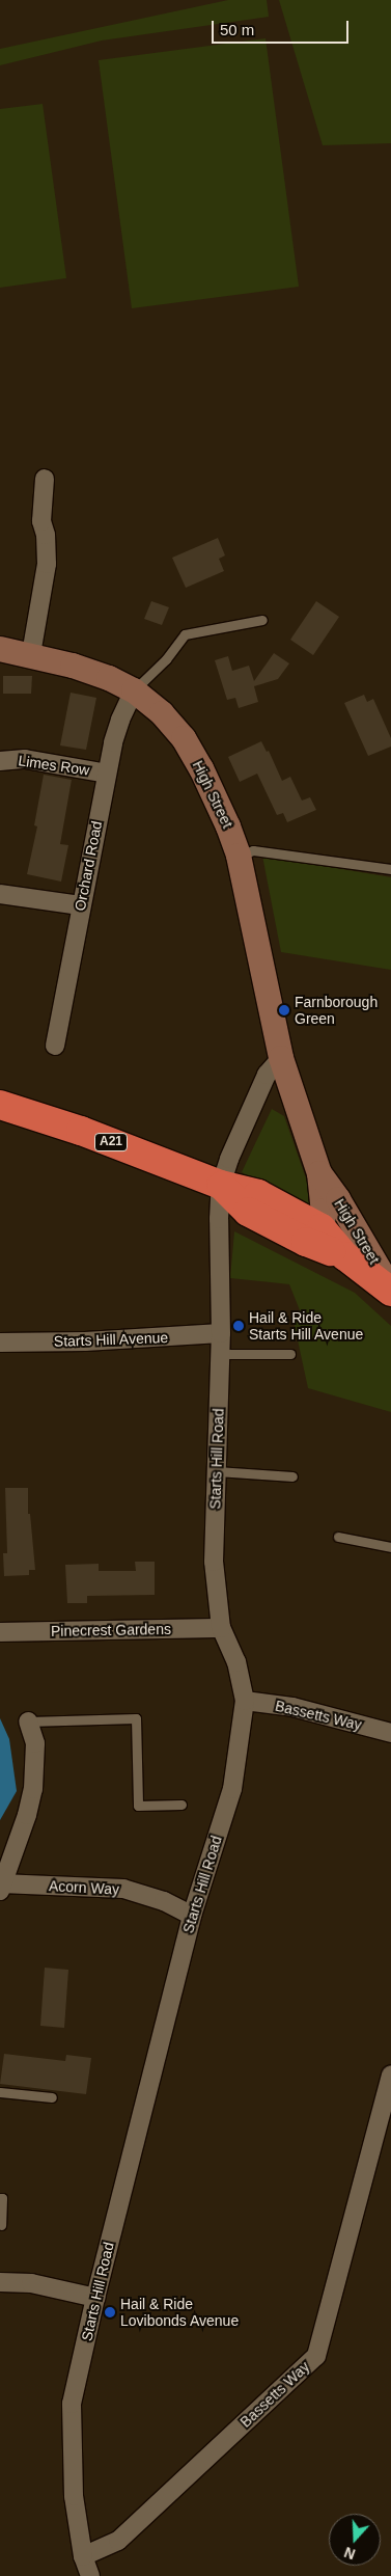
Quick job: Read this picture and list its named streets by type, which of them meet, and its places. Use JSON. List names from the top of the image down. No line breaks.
{"streets":{"highway":["A21"],"main road":["High Street"],"street":["Limes Row","Orchard Road","Starts Hill Avenue","Starts Hill Road","Pinecrest Gardens","Bassetts Way","Acorn Way"]},"crossings":[["Limes Row","Orchard Road"],["High Street","Orchard Road"],["High Street","A21"],["A21","Starts Hill Road"],["Starts Hill Avenue","Starts Hill Road"],["Starts Hill Road","Pinecrest Gardens"],["Starts Hill Road","Bassetts Way"],["Starts Hill Road","Acorn Way"]],"places":["Farnborough Green","Hail & Ride Starts Hill Avenue","Hail & Ride Lovibonds Avenue"],"scale_bar":"50 m","north":"bottom"}
